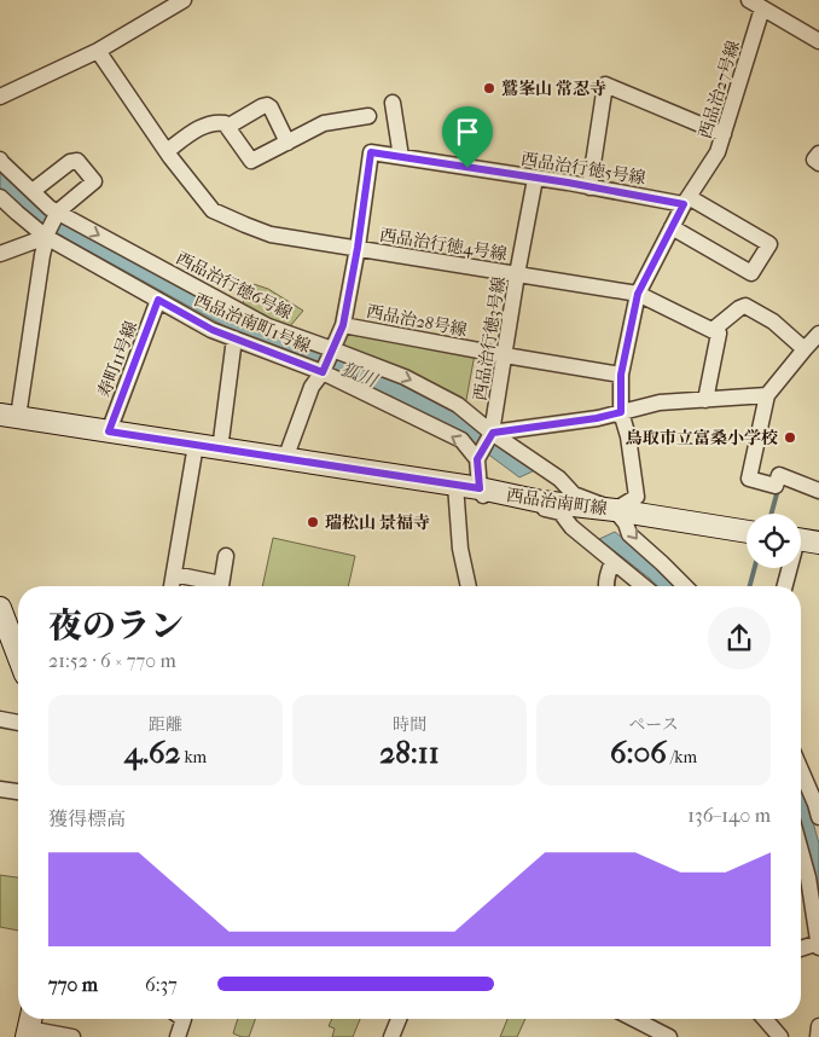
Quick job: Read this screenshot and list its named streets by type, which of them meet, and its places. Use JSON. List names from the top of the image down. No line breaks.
{"streets":{"street":["西品治27号線","西品治行徳5号線","西品治行徳4号線","西品治行徳6号線","西品治28号線","西品治南町1号線","西品治行徳3号線","寿町11号線","西品治南町線"]},"crossings":[["西品治27号線","西品治行徳5号線"],["西品治27号線","西品治行徳4号線"],["西品治27号線","西品治行徳6号線"],["西品治27号線","西品治28号線"],["西品治27号線","西品治南町線"],["西品治行徳5号線","西品治28号線"],["西品治行徳5号線","西品治行徳3号線"],["西品治行徳4号線","西品治28号線"],["西品治行徳4号線","西品治行徳3号線"],["西品治行徳6号線","西品治行徳3号線"],["西品治行徳6号線","西品治南町線"],["西品治28号線","西品治行徳3号線"],["西品治南町1号線","寿町11号線"],["寿町11号線","西品治南町線"]],"one_way":["西品治行徳6号線"],"water":["狐川"],"places":["鷲峯山 常忍寺","鳥取市立富桑小学校","瑞松山 景福寺"],"page":{"heading":["夜のラン","21:52 · 6 × 770 m"],"stats":[["距離","4.62 km"],["時間","28:11"],["ペース","6:06 /km"]],"chart":["獲得標高","136–140 m"],"list":[{"name":"770 m","note":"6:37"}]}}
